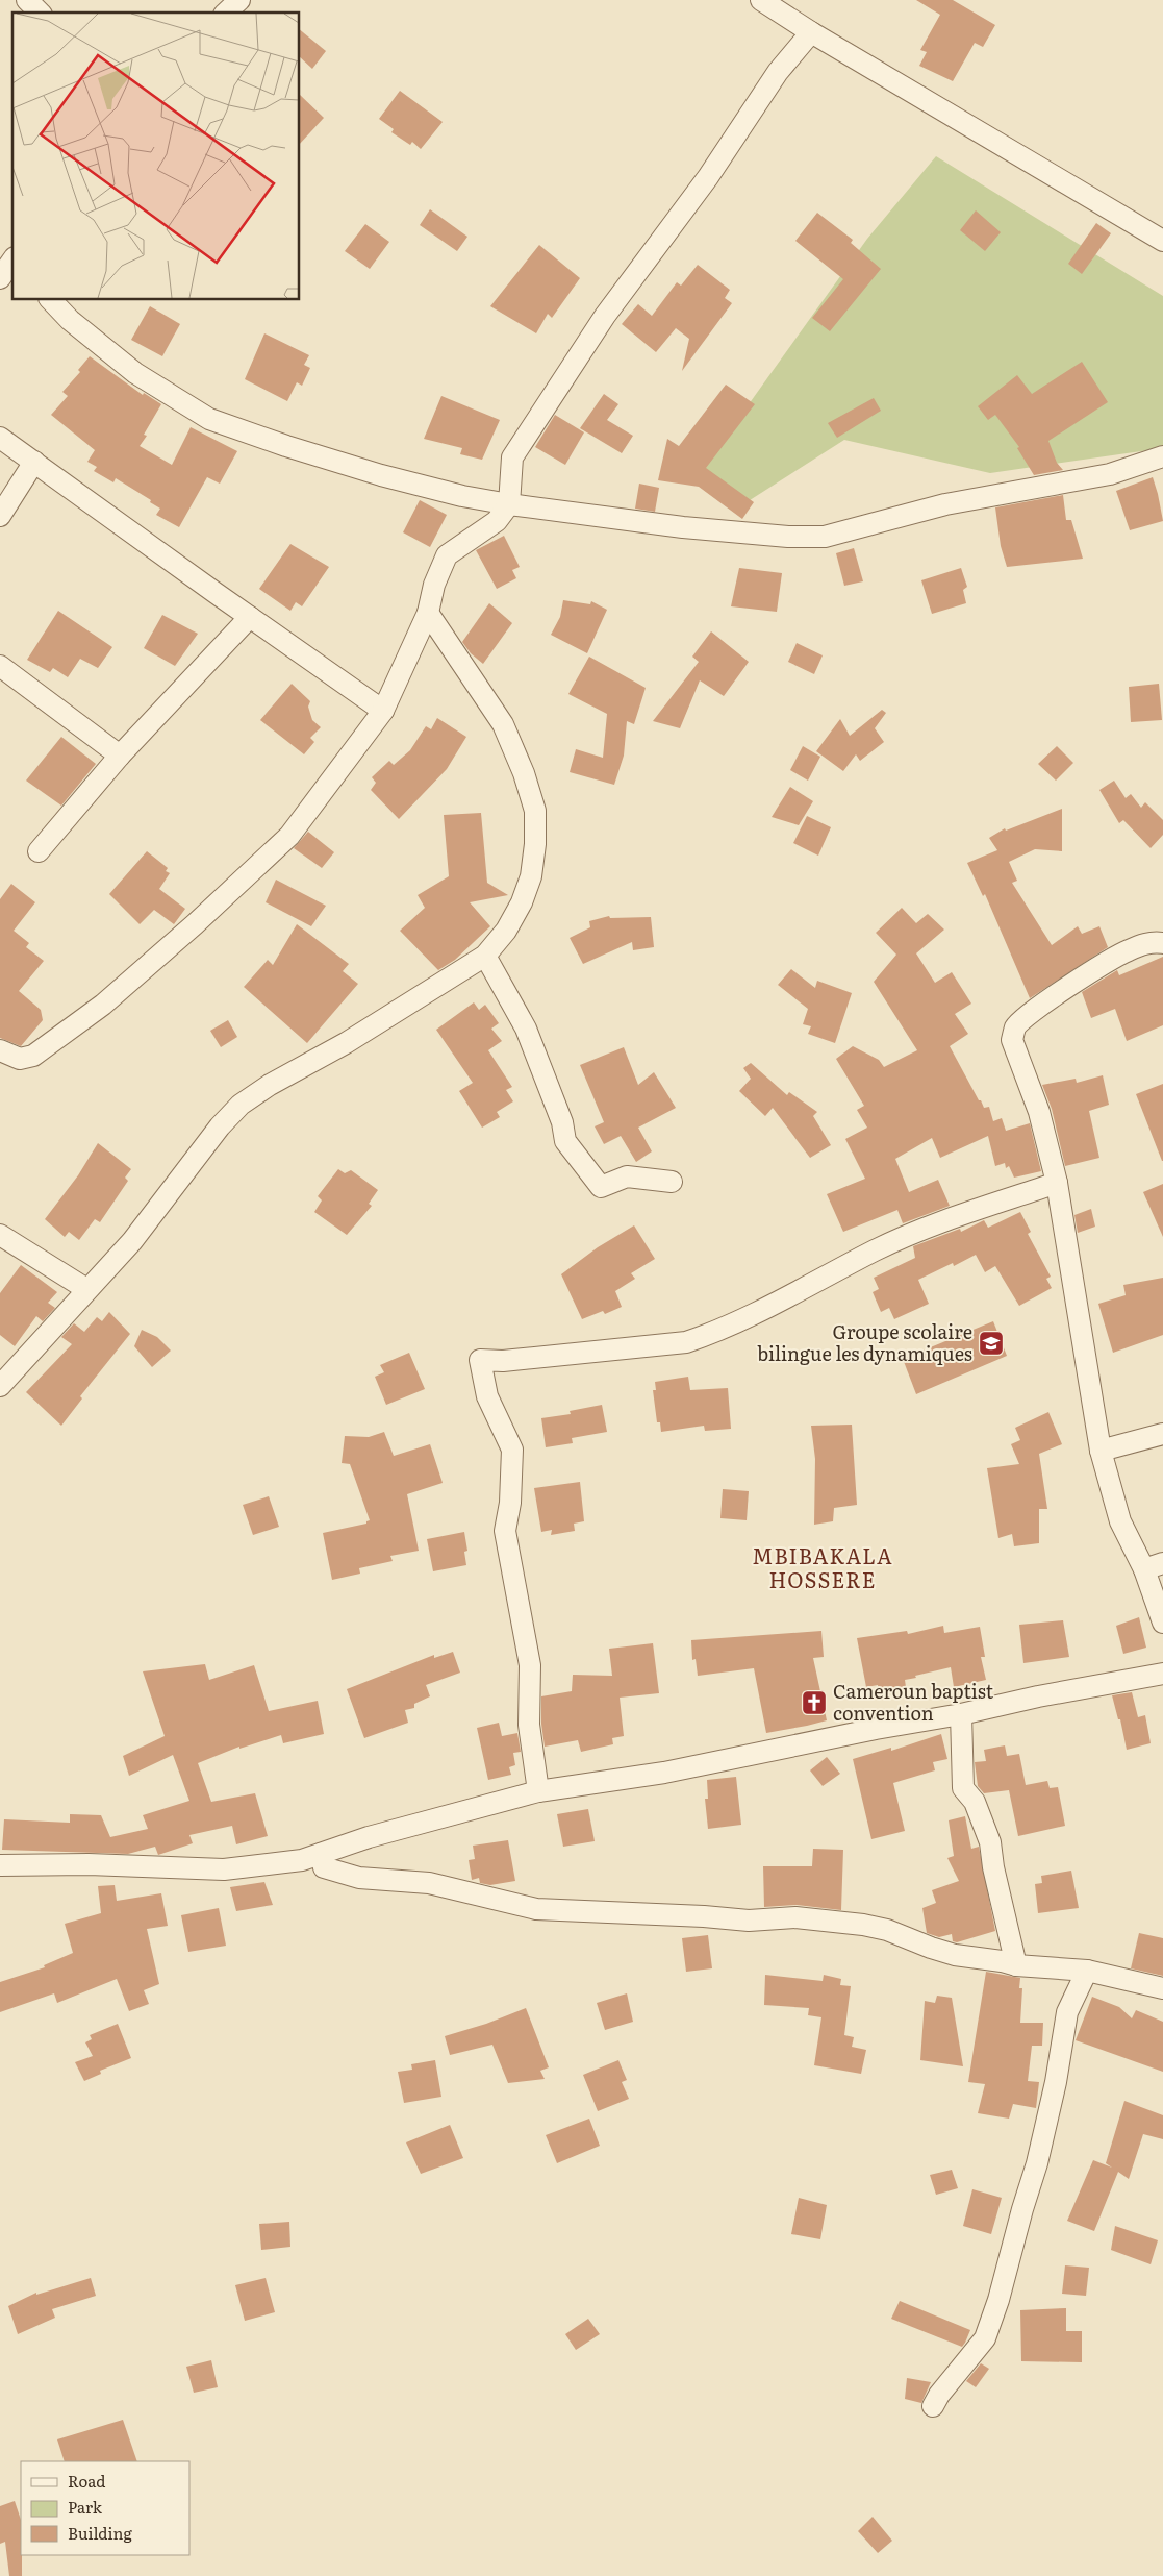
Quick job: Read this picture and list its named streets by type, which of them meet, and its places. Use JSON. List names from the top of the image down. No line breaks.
{"districts":["MBIBAKALA HOSSERE"],"places":{"school or university":["Groupe scolaire bilingue les dynamiques"],"church":["Cameroun baptist convention"]},"legend":["Road","Park","Building"]}
